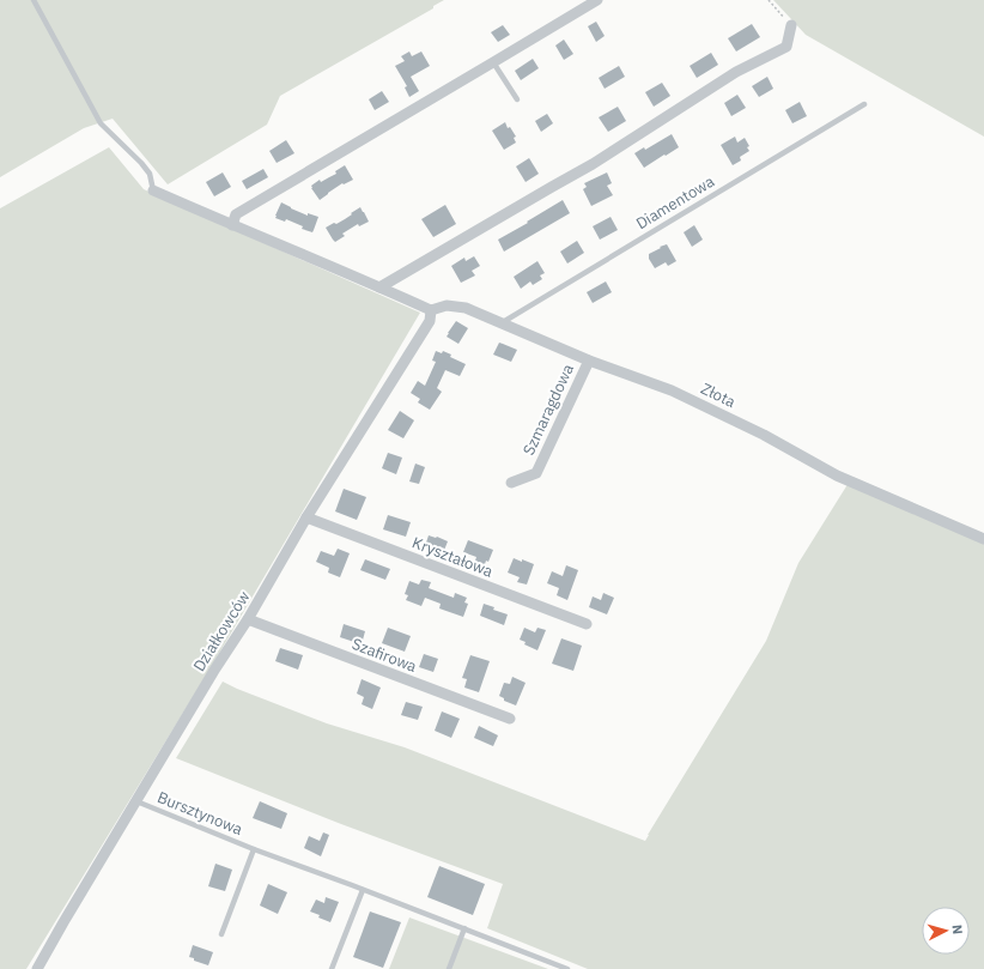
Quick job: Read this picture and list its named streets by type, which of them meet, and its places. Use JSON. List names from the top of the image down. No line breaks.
{"streets":{"street":["Złota","Szmaragdowa","Kryształowa","Działkowców","Szafirowa"],"lane":["Diamentowa","Bursztynowa"]},"crossings":[["Diamentowa","Złota"],["Złota","Szmaragdowa"],["Złota","Działkowców"],["Kryształowa","Działkowców"],["Działkowców","Szafirowa"],["Działkowców","Bursztynowa"]],"north":"right"}
